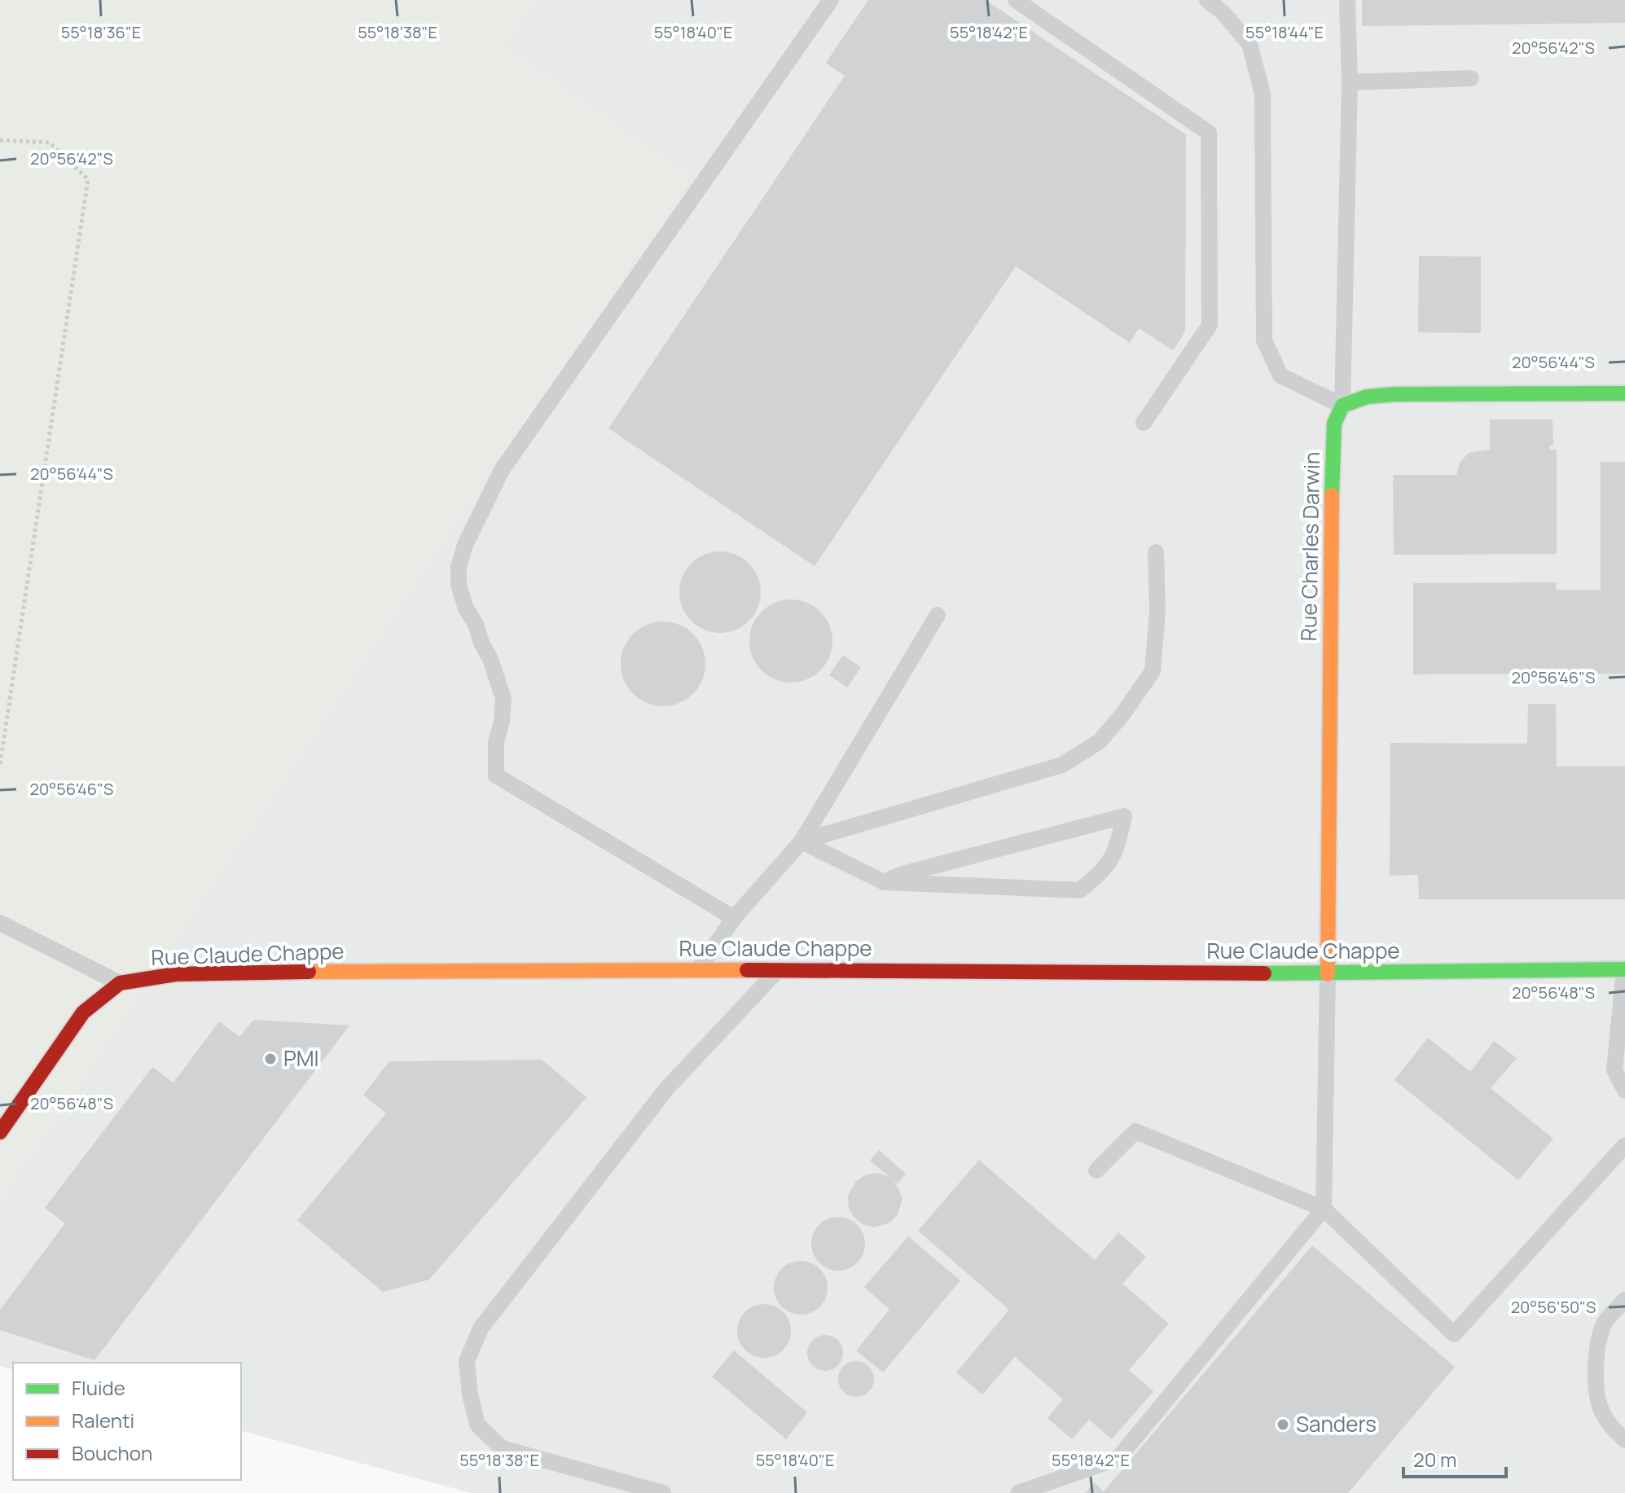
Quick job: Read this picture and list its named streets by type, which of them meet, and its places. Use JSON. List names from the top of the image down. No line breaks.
{"streets":{"street":["Rue Charles Darwin","Rue Claude Chappe"]},"crossings":[["Rue Charles Darwin","Rue Claude Chappe"]],"places":["PMI","Sanders"],"legend":["Fluide","Ralenti","Bouchon"],"scale_bar":"20 m","coordinates":["55°18'36\"E","55°18'38\"E","55°18'40\"E","55°18'42\"E","55°18'44\"E","20°56'42\"S","20°56'44\"S","20°56'46\"S","20°56'48\"S","20°56'50\"S"]}
